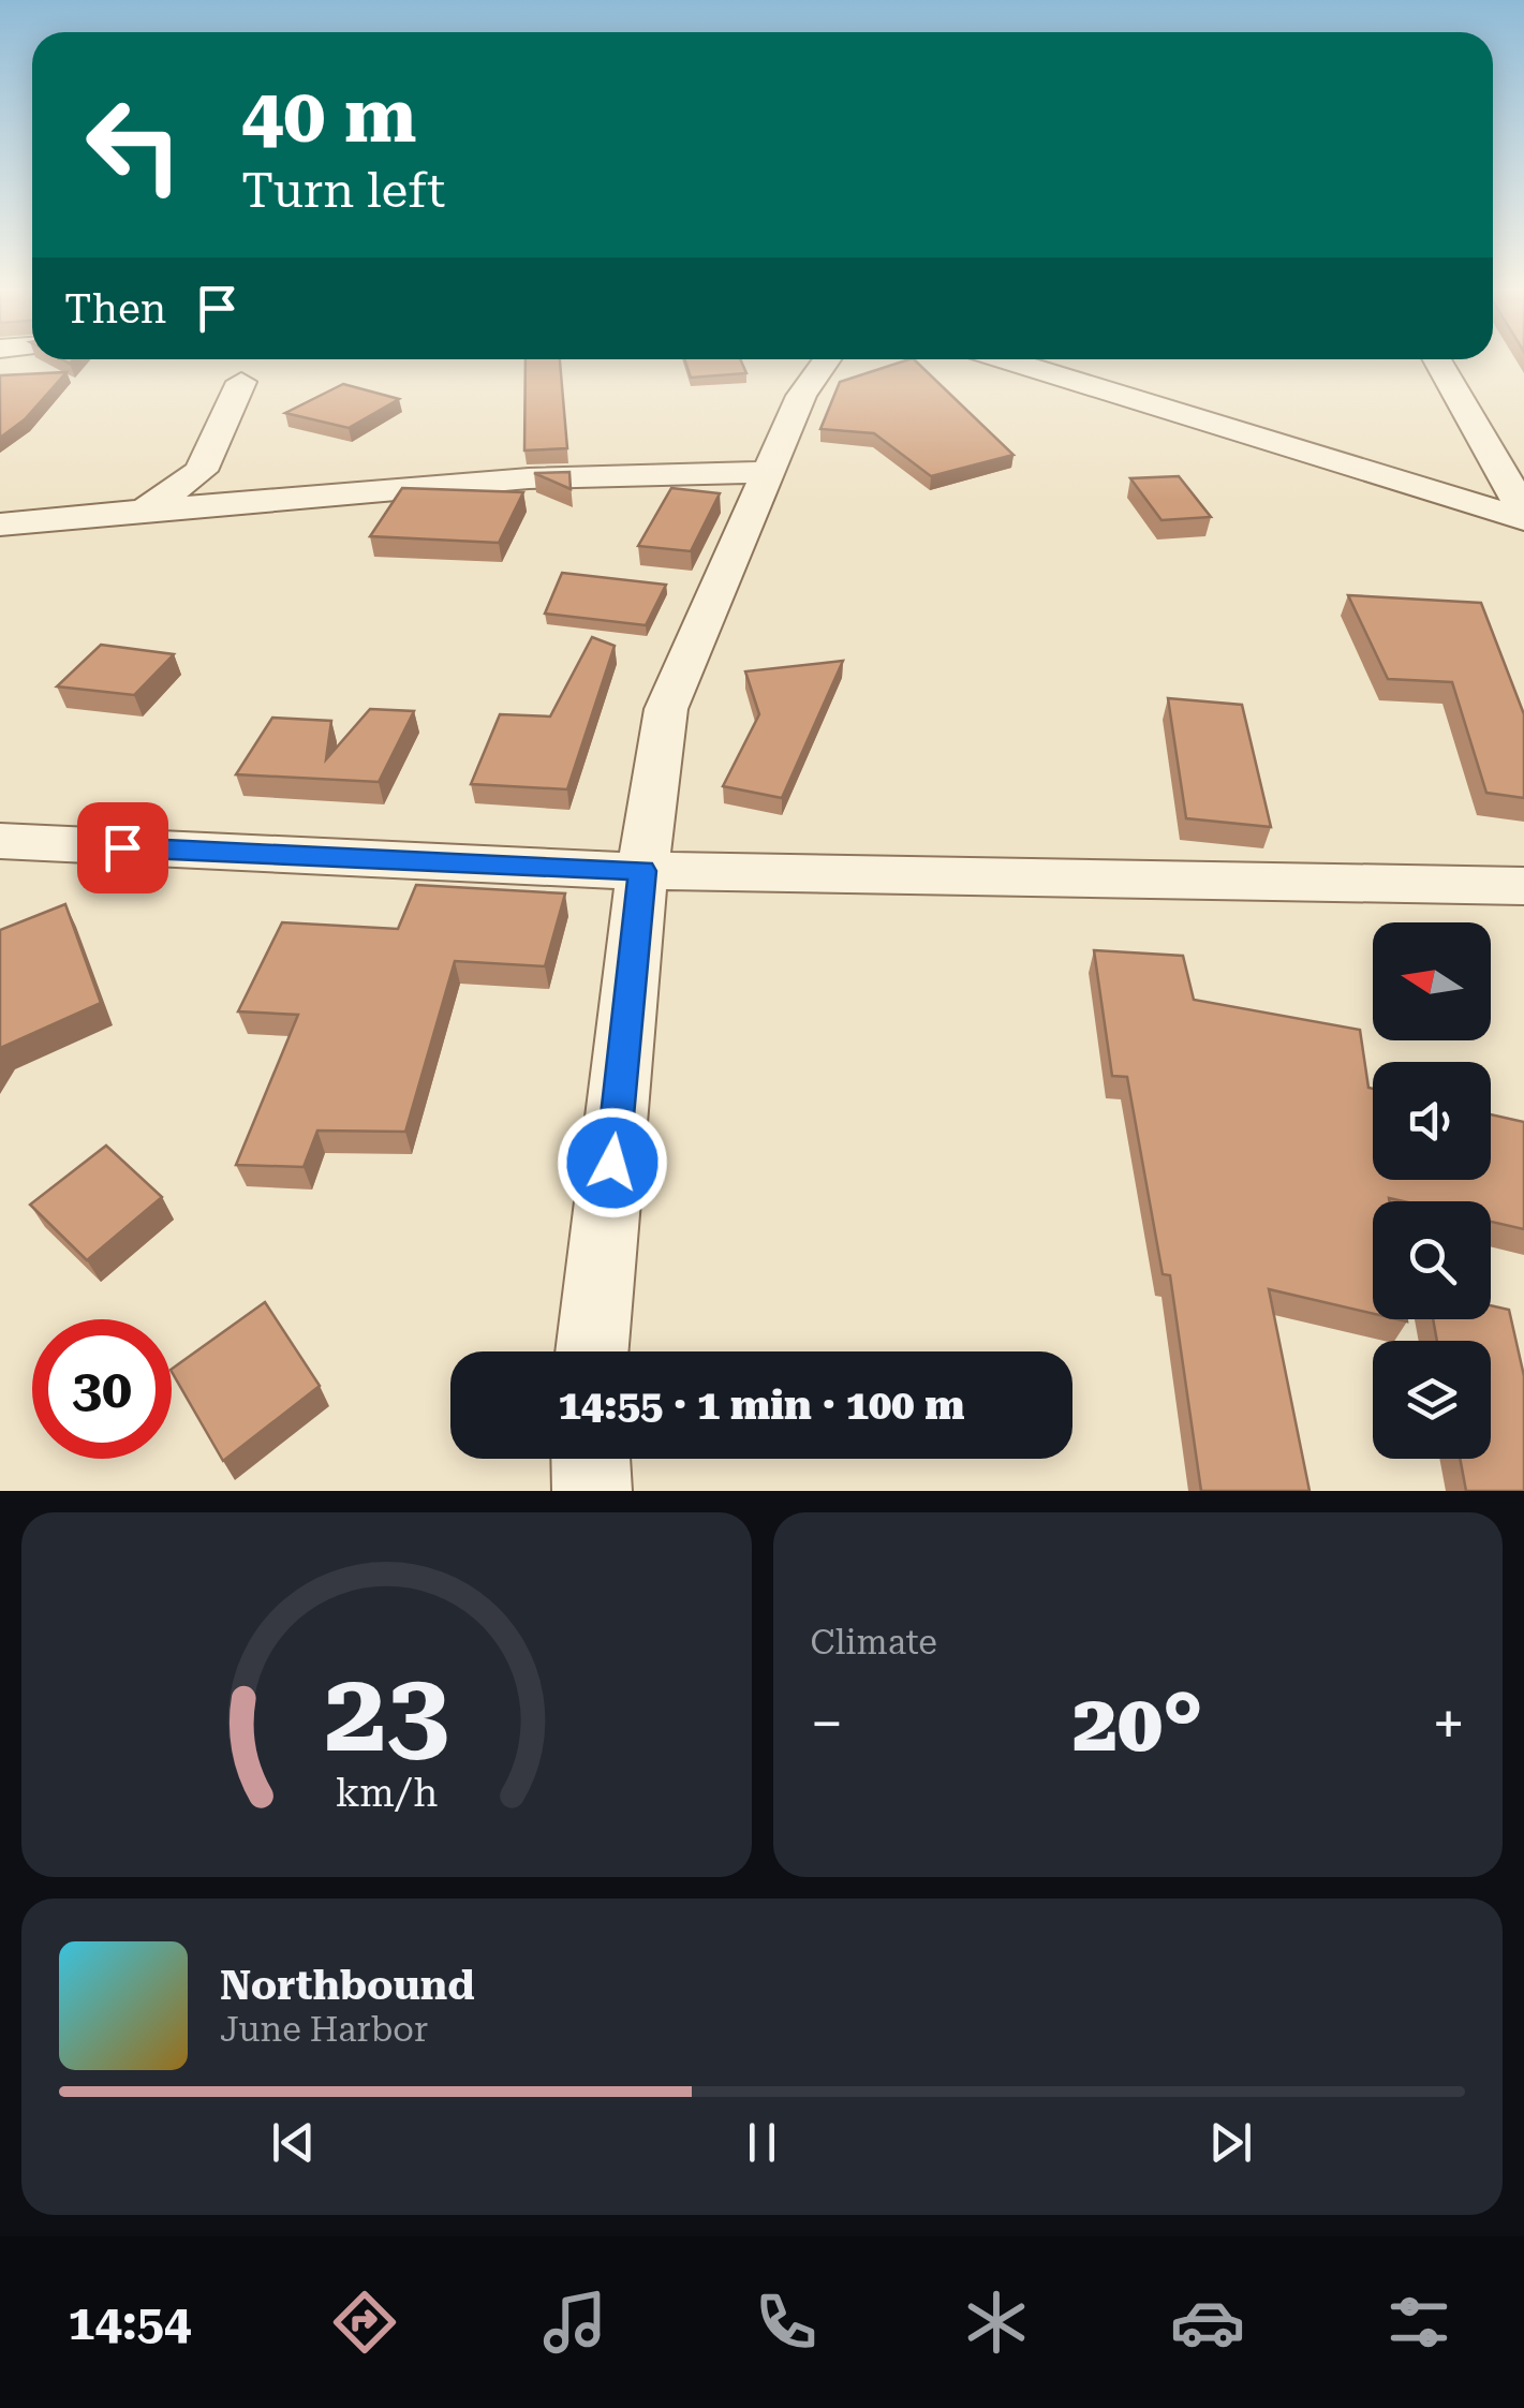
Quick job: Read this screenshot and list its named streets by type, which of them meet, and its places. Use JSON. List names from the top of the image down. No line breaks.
{"north":"left","page":{"turn":["40 m","Turn left"],"then":"Then","limit":"30","trip":"14:55 · 1 min · 100 m","tile":"Climate","heat":["−","20°","+"],"song":["Northbound","June Harbor"],"tabs":"14:54","gauge":["23","km/h"]}}
